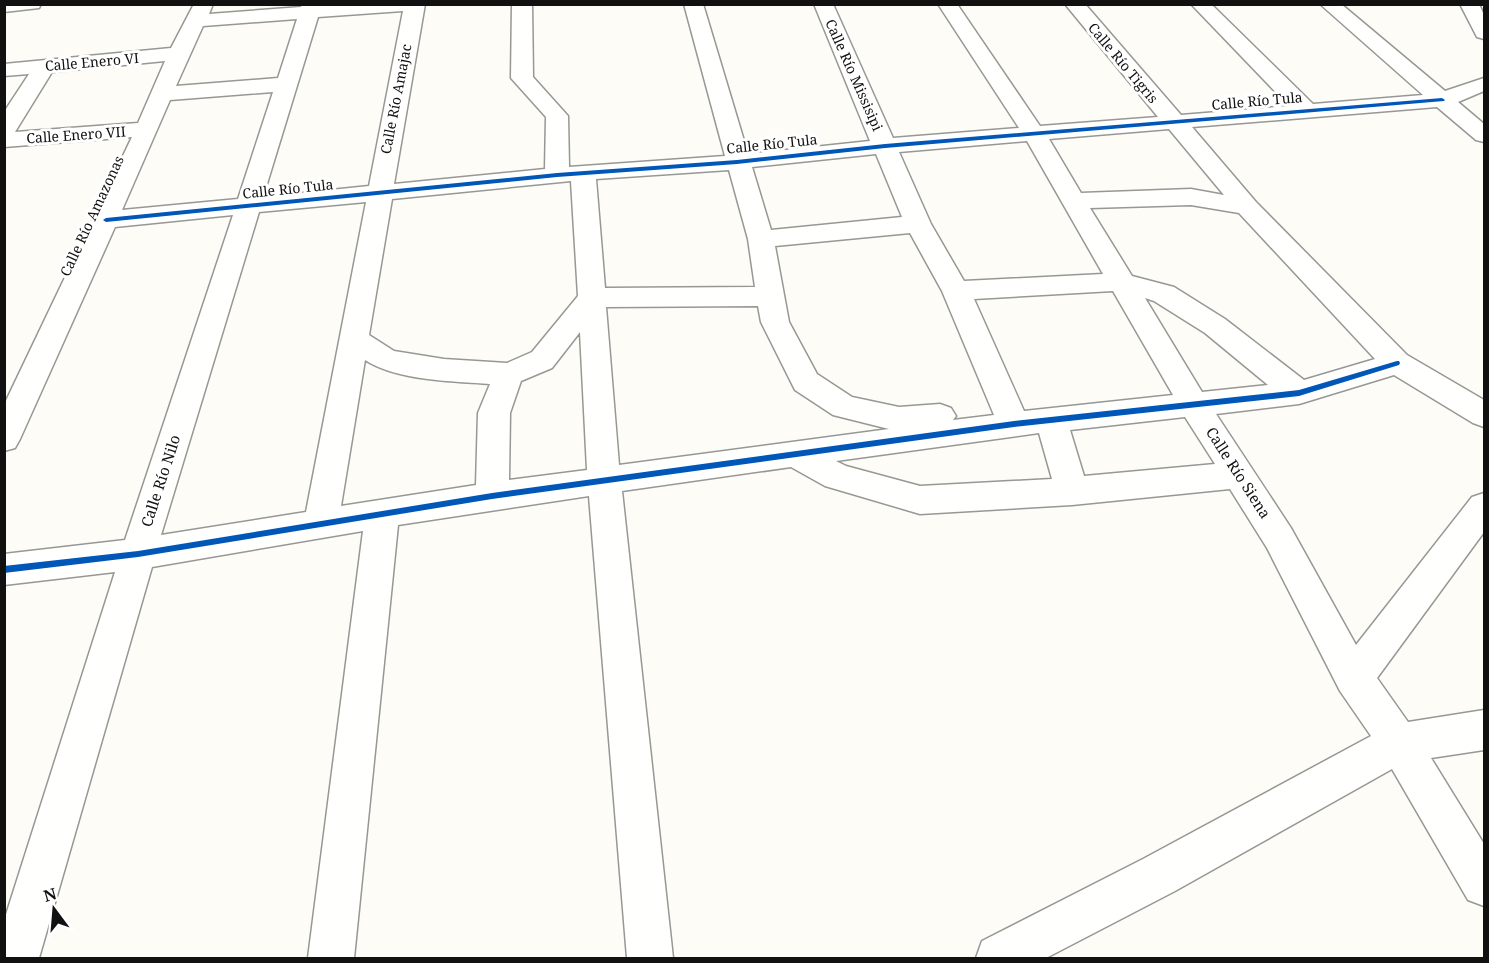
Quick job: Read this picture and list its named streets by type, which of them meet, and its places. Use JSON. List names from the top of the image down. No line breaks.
{"streets":{"street":["Calle Enero VI","Calle Río Tigris","Calle Río Missisipi","Calle Río Amajac","Calle Río Tula","Calle Enero VII","Calle Río Amazonas","Calle Río Siena","Calle Río Nilo"]},"crossings":[["Calle Enero VI","Calle Río Amazonas"],["Calle Río Tigris","Calle Río Tula"],["Calle Río Missisipi","Calle Río Tula"],["Calle Río Amajac","Calle Río Tula"],["Calle Río Tula","Calle Río Amazonas"],["Calle Río Tula","Calle Río Siena"],["Calle Río Tula","Calle Río Nilo"],["Calle Enero VII","Calle Río Amazonas"]],"north":"top"}
